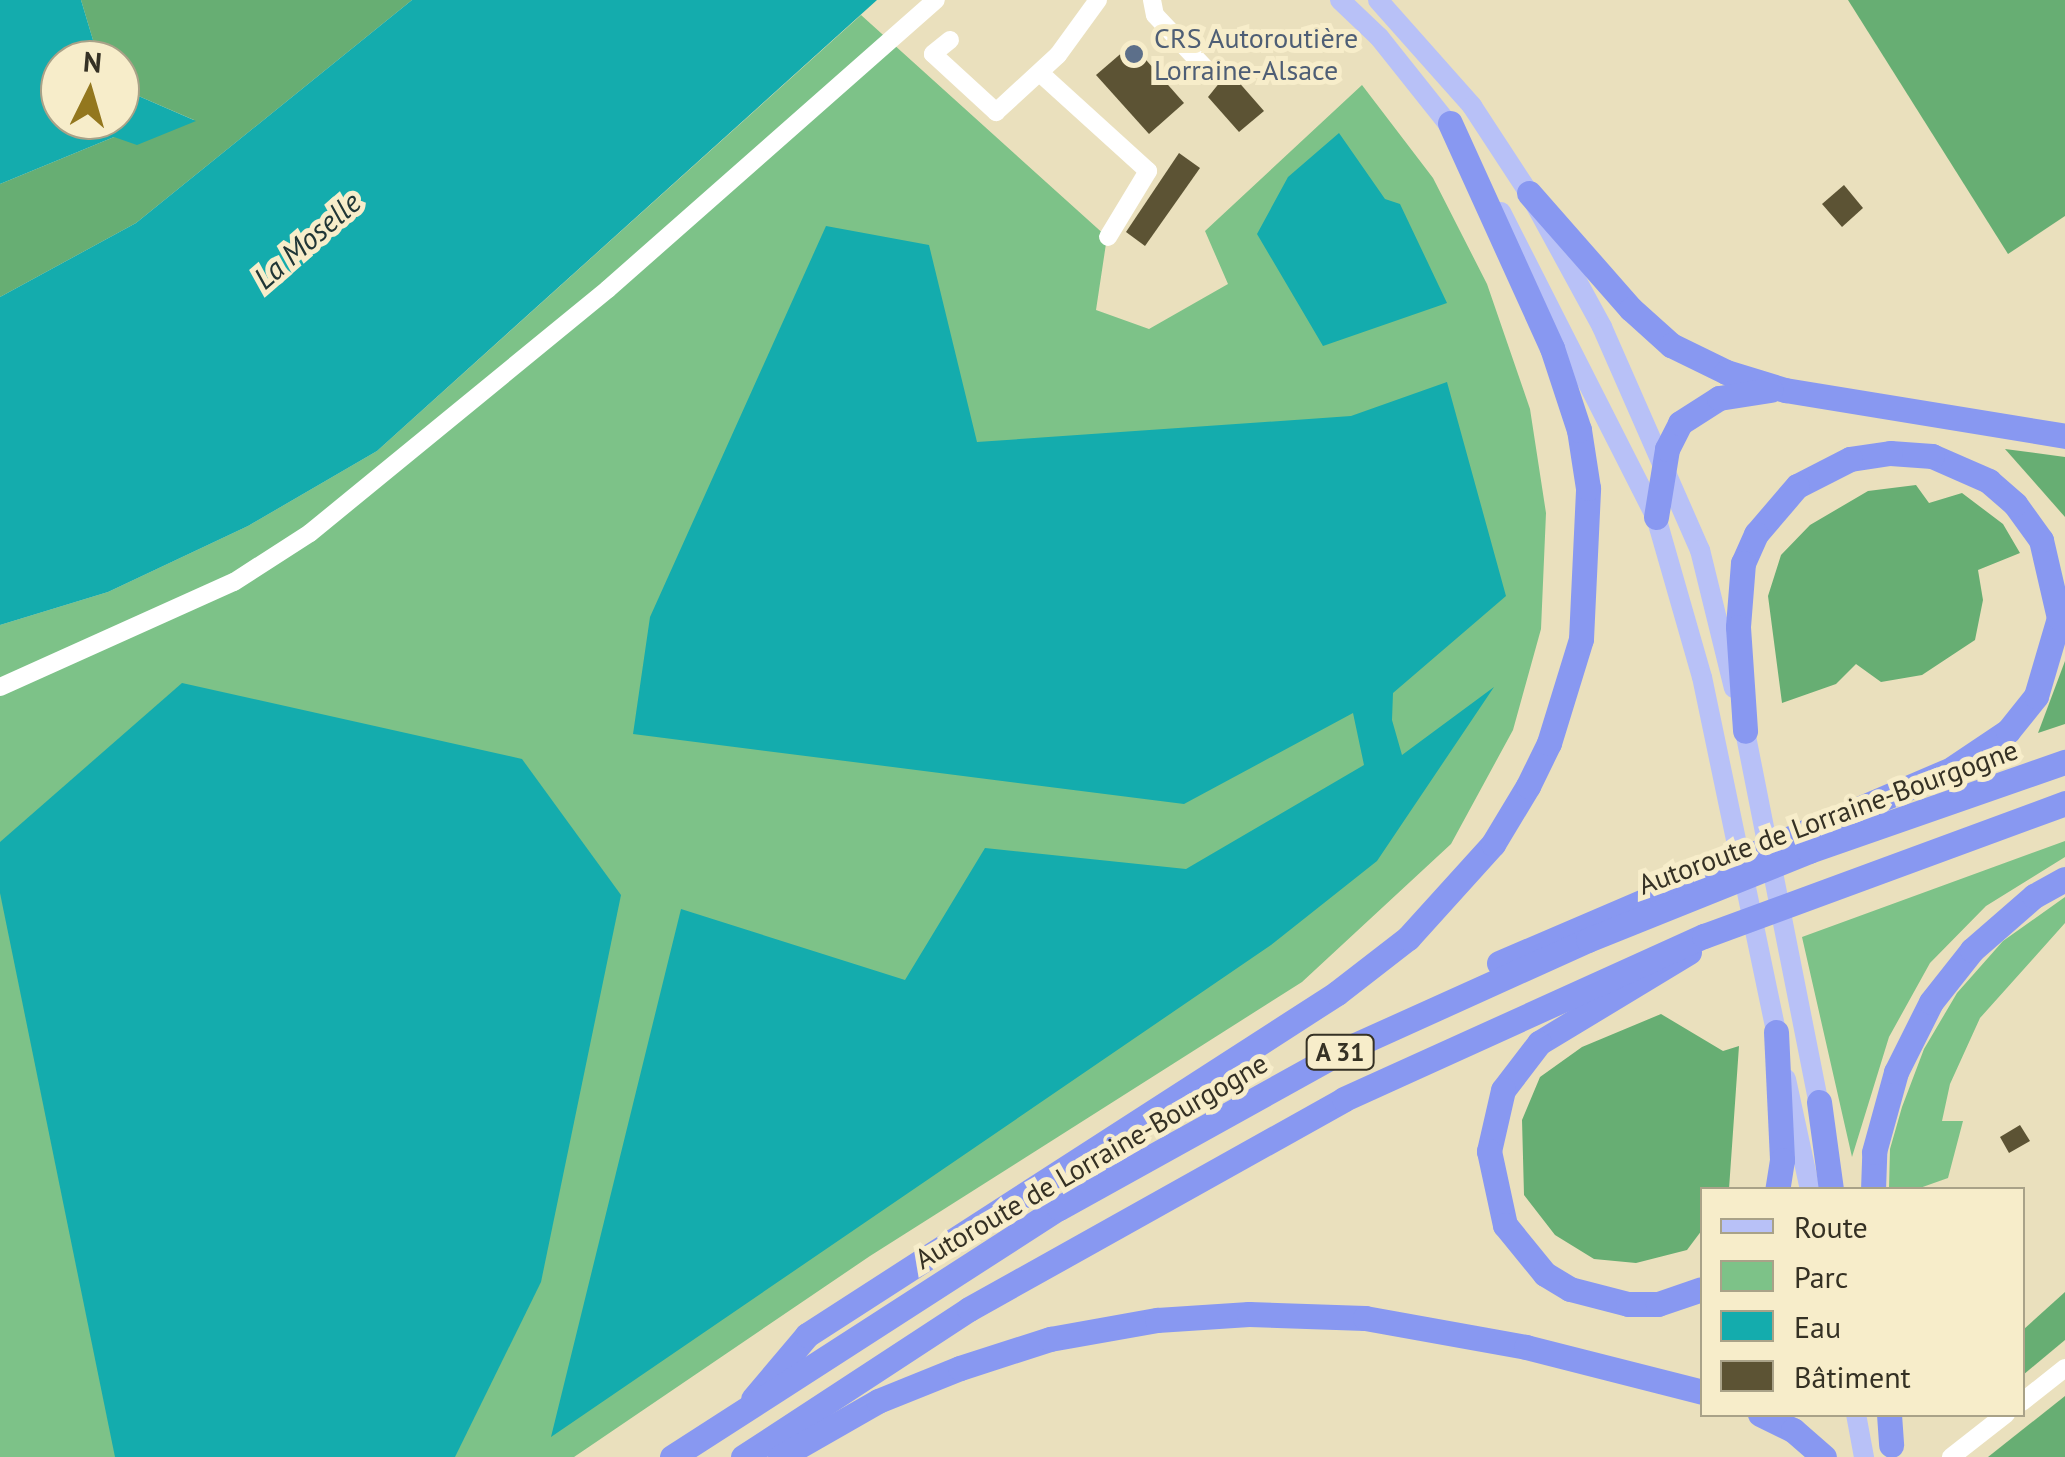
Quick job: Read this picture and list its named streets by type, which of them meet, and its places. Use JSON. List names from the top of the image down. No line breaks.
{"streets":{"highway":["Autoroute de Lorraine-Bourgogne","A 31"]},"water":["La Moselle"],"places":["CRS Autoroutière Lorraine-Alsace"],"legend":["Route","Parc","Eau","Bâtiment"],"north":"top"}
